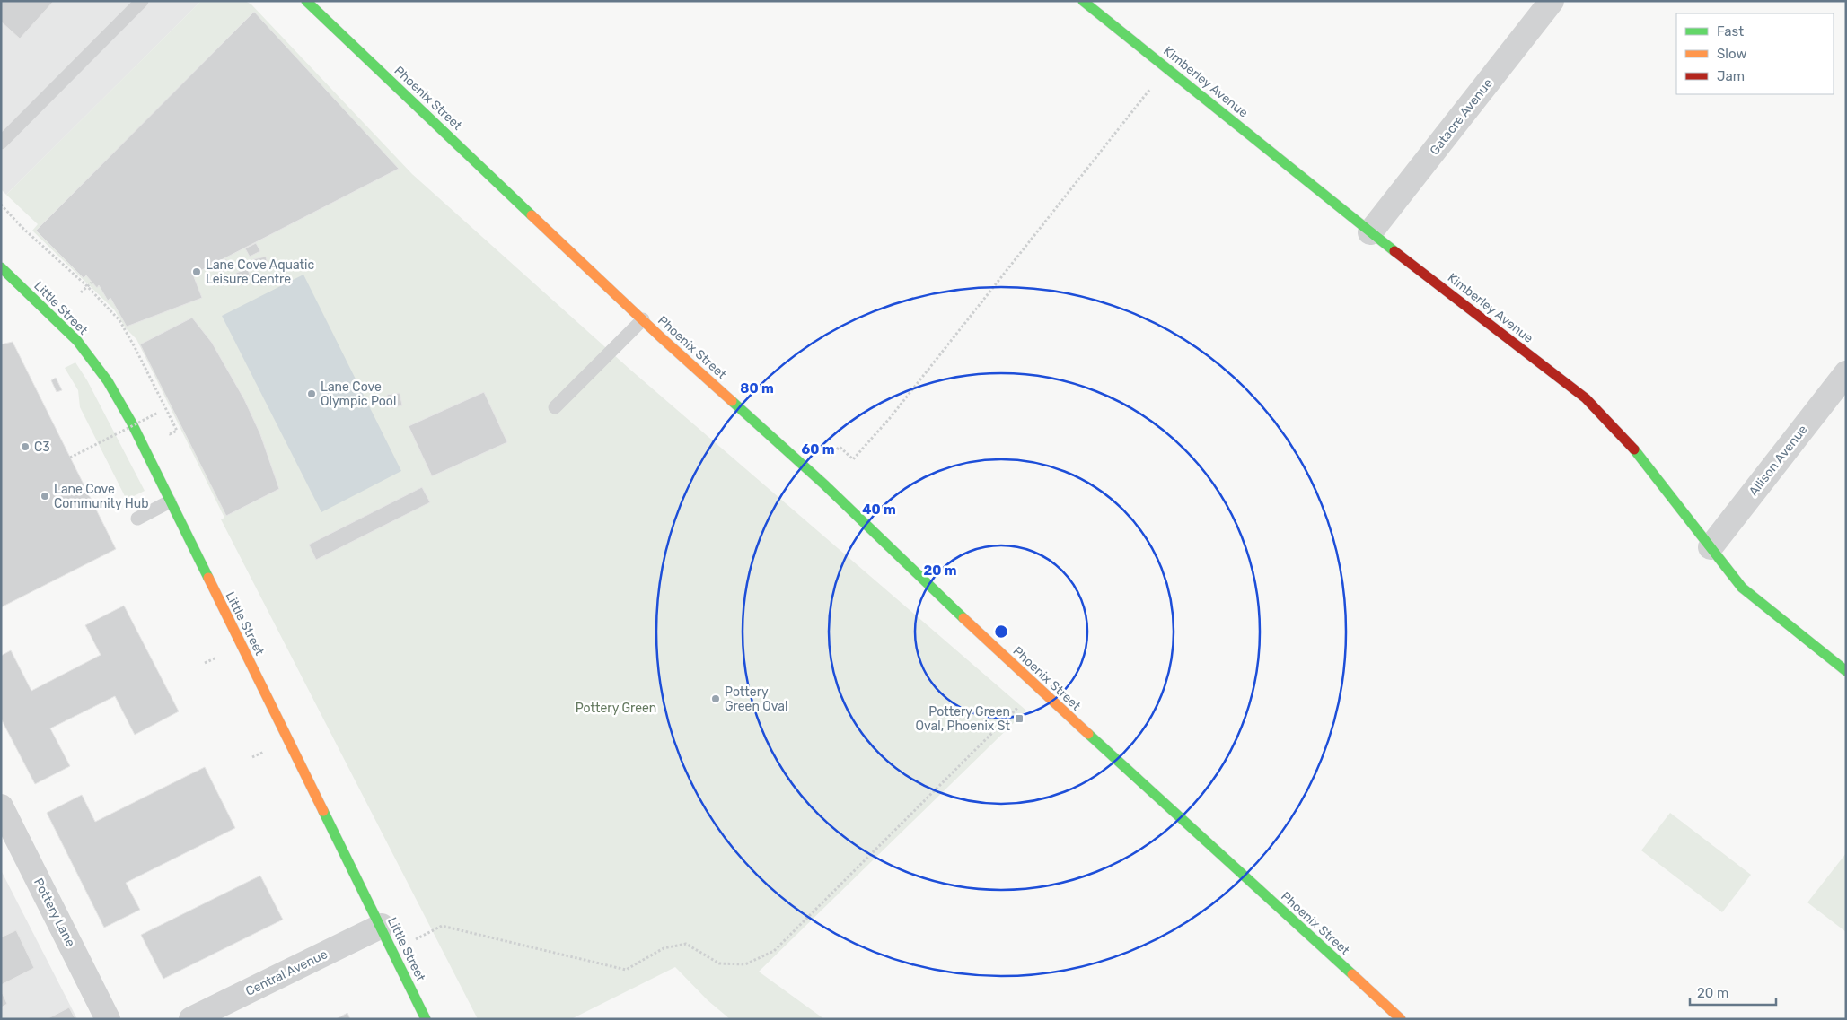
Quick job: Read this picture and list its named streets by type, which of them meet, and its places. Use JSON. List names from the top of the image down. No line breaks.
{"streets":{"street":["Kimberley Avenue","Phoenix Street","Gatacre Avenue","Little Street","Allison Avenue","Pottery Lane","Central Avenue"]},"crossings":[["Kimberley Avenue","Gatacre Avenue"],["Kimberley Avenue","Allison Avenue"],["Little Street","Central Avenue"]],"parks":["Pottery Green"],"places":{"other":["Lane Cove Aquatic Leisure Centre","Lane Cove Olympic Pool","C3","Lane Cove Community Hub","Pottery Green Oval"],"transit":["Pottery Green Oval, Phoenix St"]},"legend":["Fast","Slow","Jam"],"scale_bar":"20 m","rings":["80 m","60 m","40 m","20 m"]}
